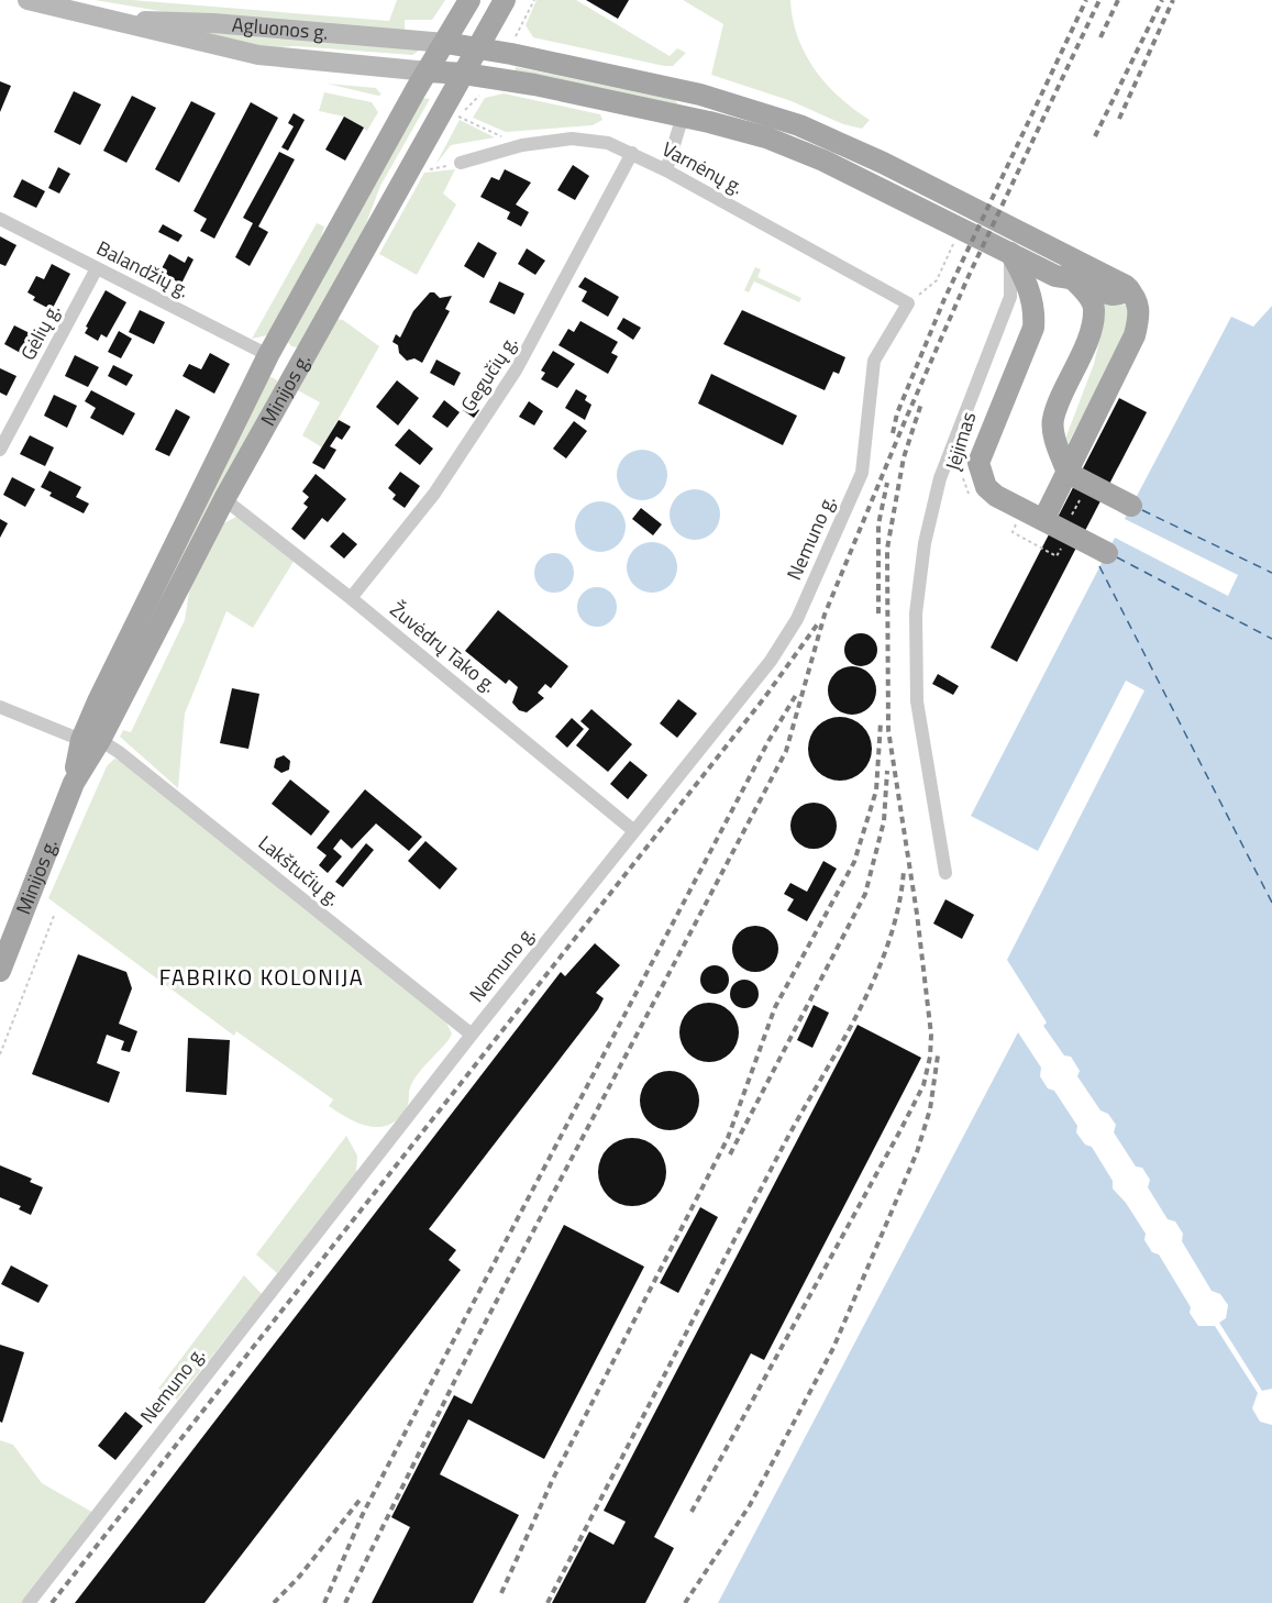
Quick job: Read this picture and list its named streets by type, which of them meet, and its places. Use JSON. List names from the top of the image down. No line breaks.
{"streets":{"main road":["Agluonos g.","Minijos g."],"street":["Varnėnų g.","Balandžių g.","Gėlių g.","Gegučių g.","Nemuno g.","Žuvėdrų Tako g.","Lakštučių g."],"path":["Įėjimas"]},"crossings":[["Agluonos g.","Minijos g."],["Varnėnų g.","Gegučių g."],["Varnėnų g.","Nemuno g."],["Balandžių g.","Gėlių g."],["Balandžių g.","Minijos g."],["Gegučių g.","Žuvėdrų Tako g."],["Minijos g.","Žuvėdrų Tako g."],["Minijos g.","Lakštučių g."],["Nemuno g.","Žuvėdrų Tako g."],["Nemuno g.","Lakštučių g."]],"districts":["FABRIKO KOLONIJA"]}
